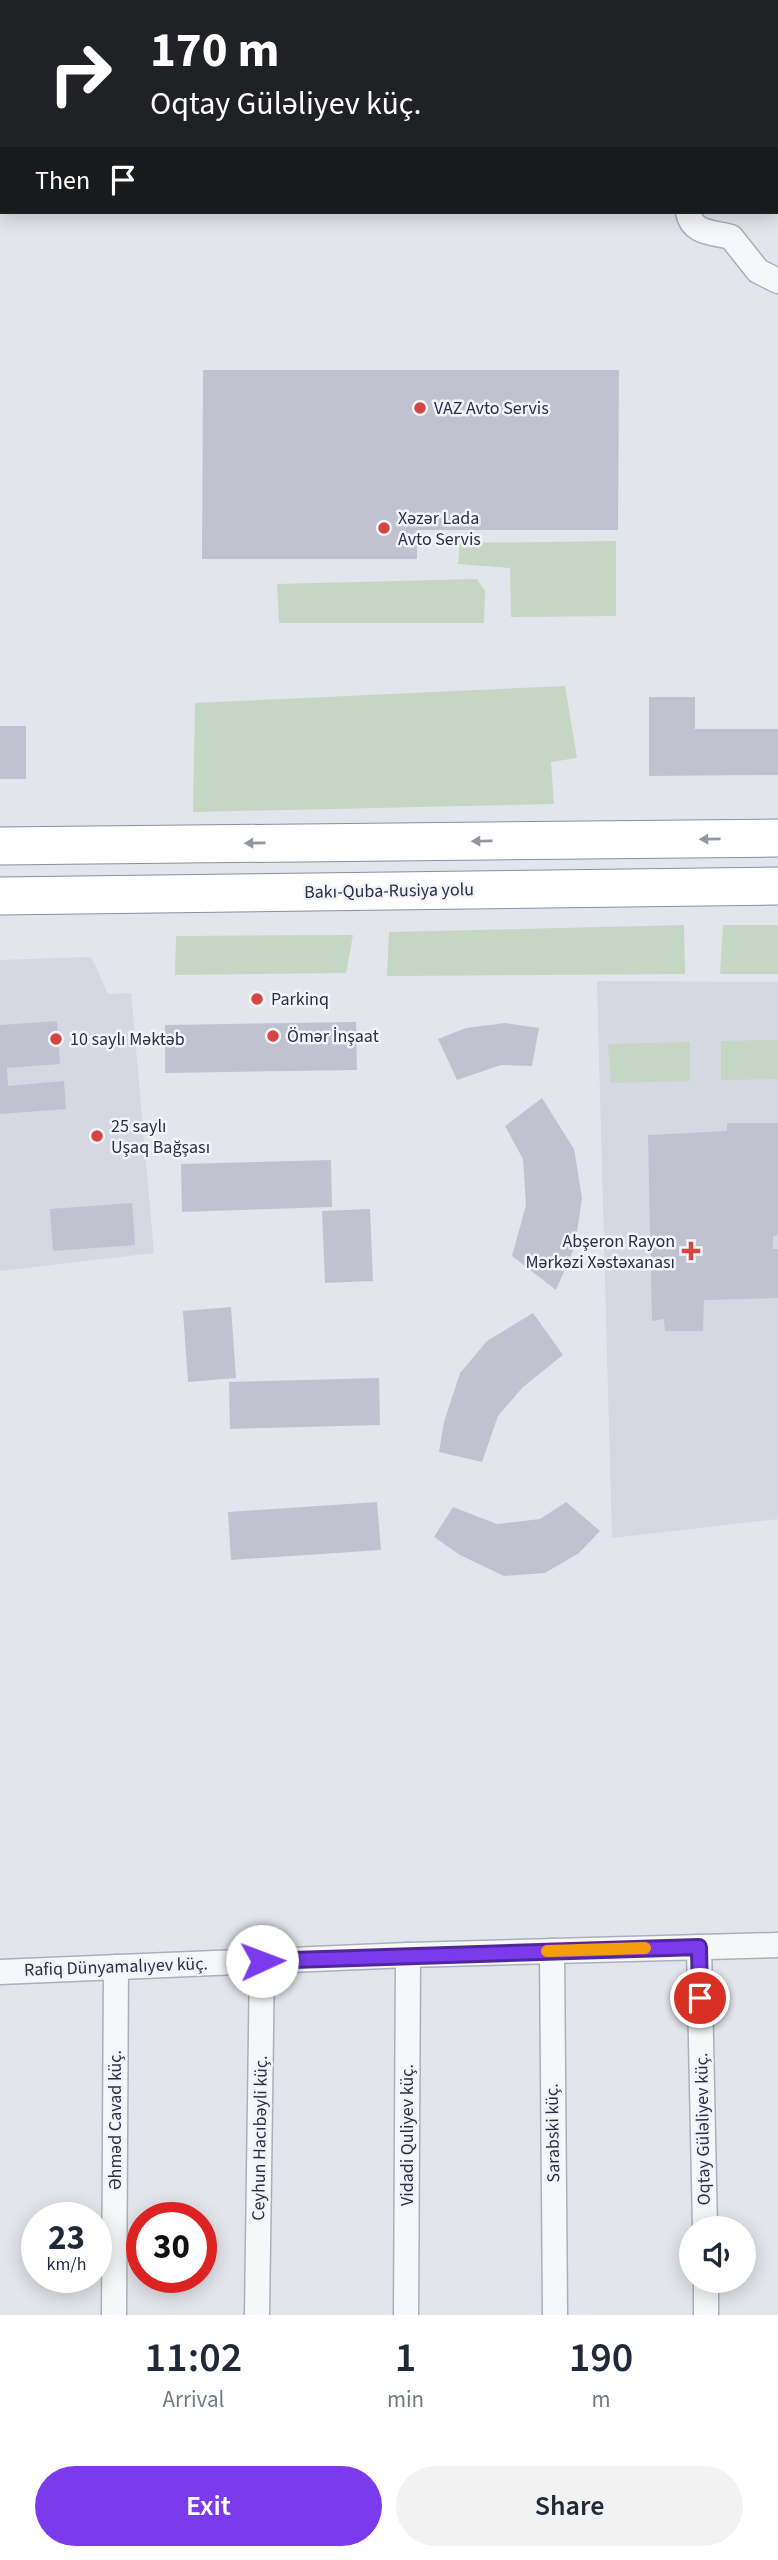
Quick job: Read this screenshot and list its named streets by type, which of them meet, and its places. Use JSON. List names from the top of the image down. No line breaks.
{"streets":{"highway":["Bakı-Quba-Rusiya yolu"],"street":["Rafiq Dünyamalıyev küç.","Əhməd Cavad küç.","Oqtay Güləliyev küç.","Sarabski küç.","Vidadi Quliyev küç.","Ceyhun Hacıbəyli küç."]},"crossings":[["Rafiq Dünyamalıyev küç.","Əhməd Cavad küç."],["Rafiq Dünyamalıyev küç.","Oqtay Güləliyev küç."],["Rafiq Dünyamalıyev küç.","Sarabski küç."],["Rafiq Dünyamalıyev küç.","Vidadi Quliyev küç."],["Rafiq Dünyamalıyev küç.","Ceyhun Hacıbəyli küç."]],"places":{"other":["VAZ Avto Servis","Xəzər Lada Avto Servis","Parkinq","Ömər İnşaat","10 saylı Məktəb","25 saylı Uşaq Bağşası"],"health":["Abşeron Rayon Mərkəzi Xəstəxanası"]},"page":{"turn":["170 m","Oqtay Güləliyev küç."],"then":"Then","speed":"23 km/h","limit":"30","eta":["11:02","Arrival","1","min","190","m"],"buttons":["Exit","Share"]}}
